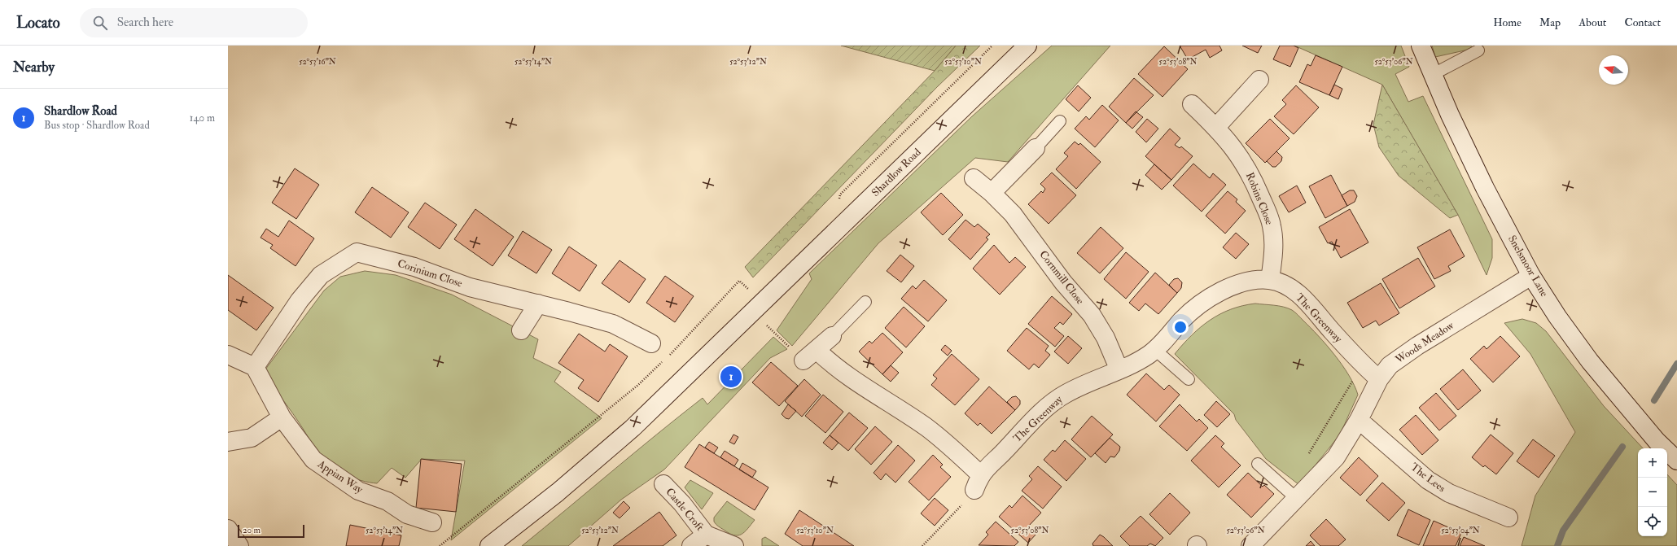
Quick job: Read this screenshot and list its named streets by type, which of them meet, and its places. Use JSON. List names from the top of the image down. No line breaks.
{"streets":{"street":["Shardlow Road","Robins Close","Snelsmoor Lane","Corinium Close","Cornmill Close","The Greenway","Woods Meadow","Appian Way","The Lees","Castle Croft"]},"crossings":[["Robins Close","The Greenway"],["Snelsmoor Lane","Woods Meadow"],["Corinium Close","Appian Way"],["Cornmill Close","The Greenway"],["The Greenway","Woods Meadow"],["Woods Meadow","The Lees"]],"scale_bar":"20 m","north":"left","page":{"header":"Locato","search":"Search here","nav":["Home","Map","About","Contact"],"heading":"Nearby","list":[{"mark":"1","name":"Shardlow Road","note":"Bus stop · Shardlow Road","value":"140 m"}],"pins":"1","map_buttons":["+","−"],"scale":"20 m"},"coordinates":["52°53'16\"N","52°53'14\"N","52°53'12\"N","52°53'10\"N","52°53'08\"N","52°53'06\"N","52°53'04\"N"]}
